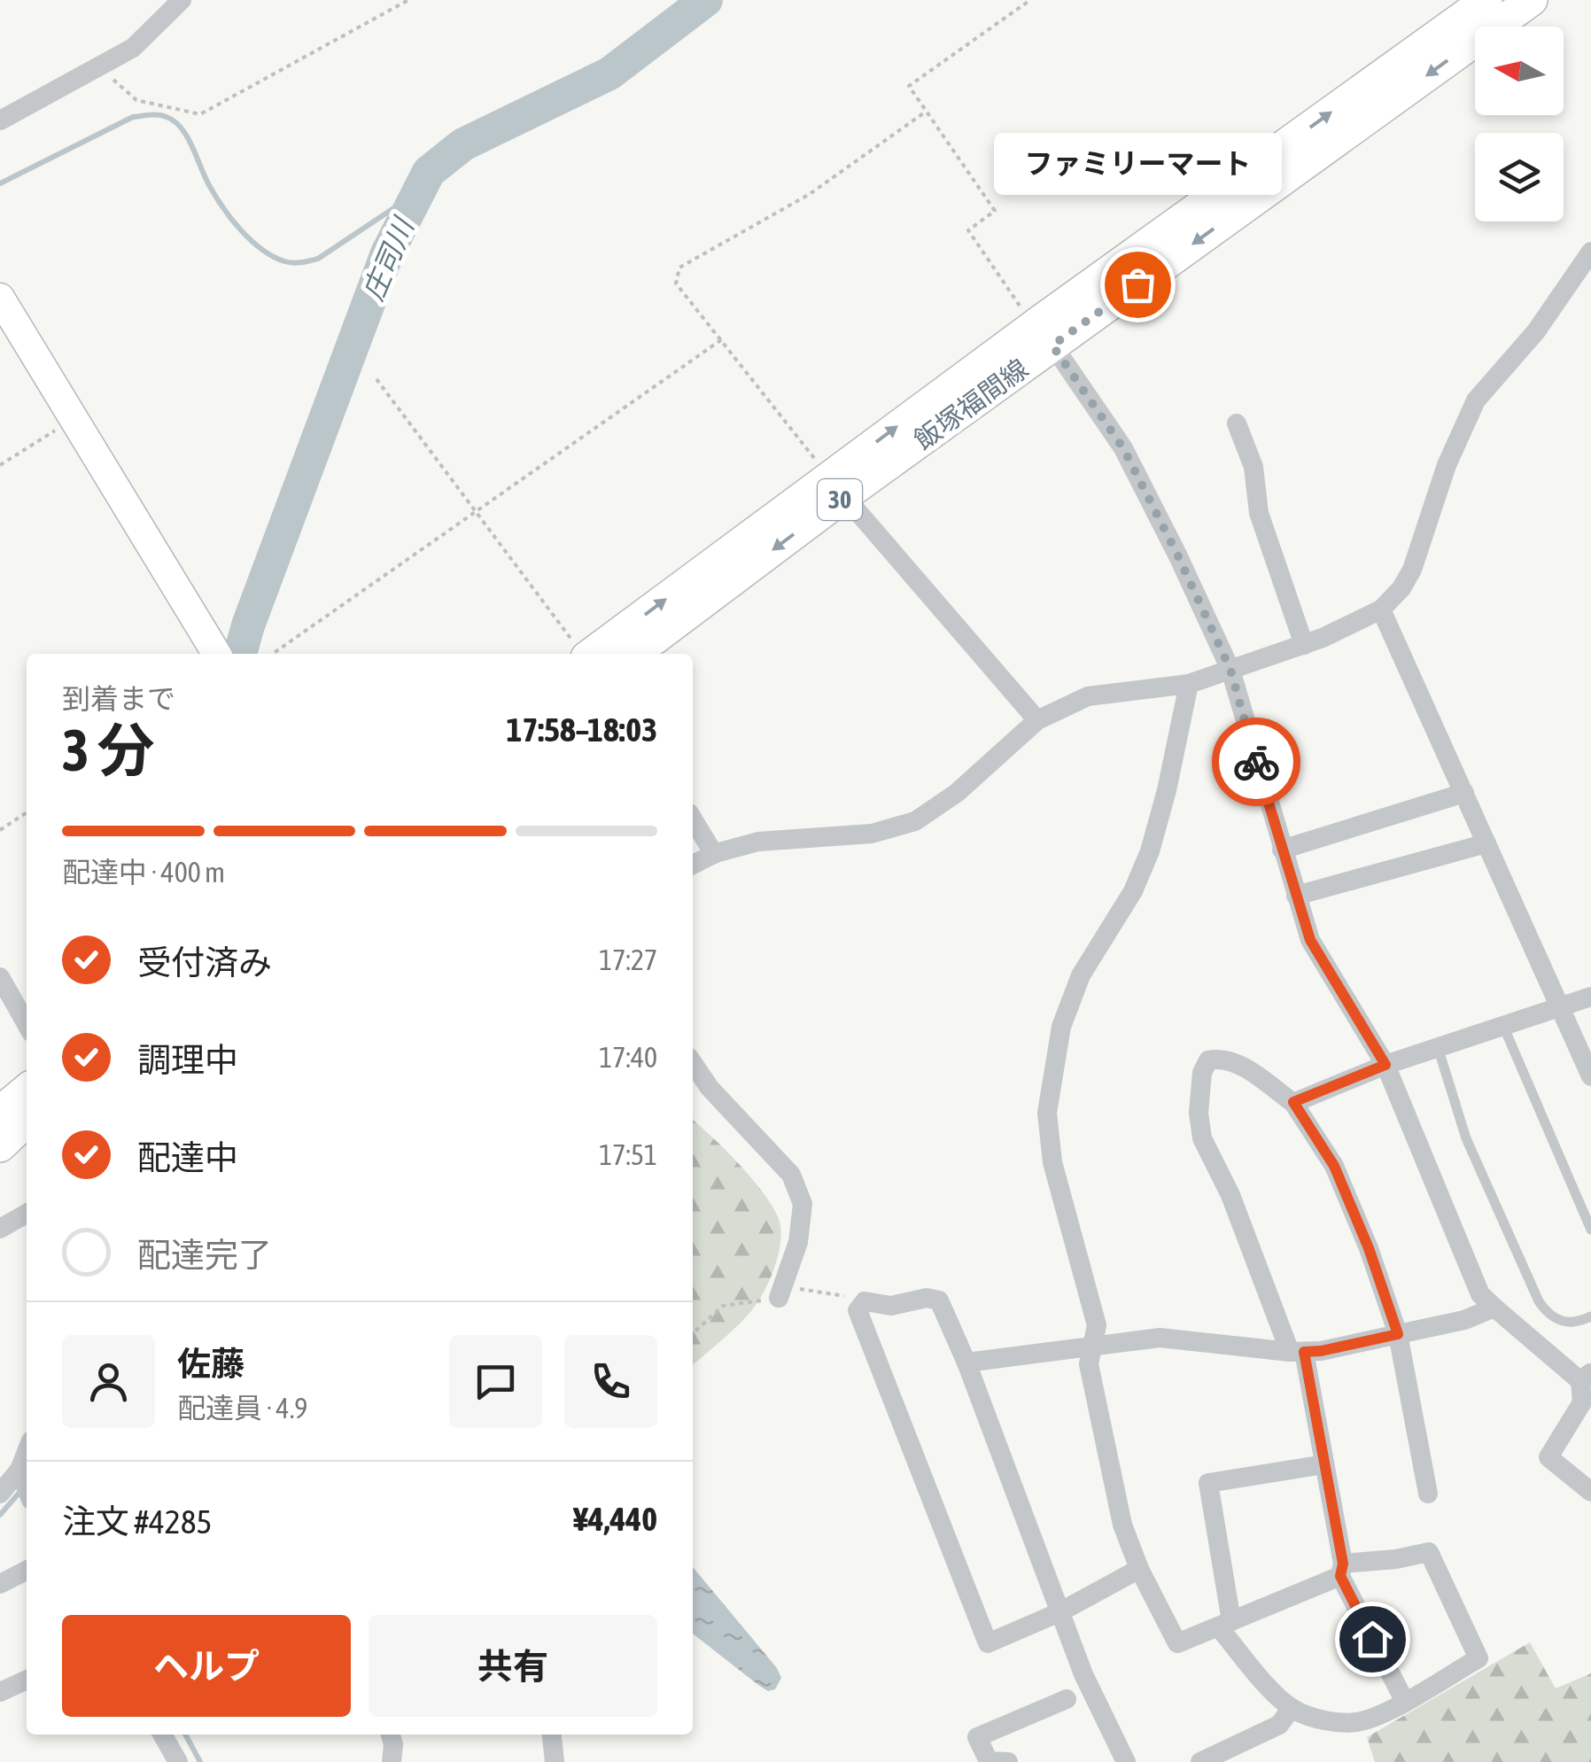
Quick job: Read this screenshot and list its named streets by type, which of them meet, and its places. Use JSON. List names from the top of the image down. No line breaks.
{"streets":{"main road":["飯塚福間線","30"]},"water":["庄司川"],"places":["ファミリーマート"],"north":"left","page":{"bubble":"ファミリーマート","heading":["3 分","到着まで","17:58–18:03"],"panel":["佐藤","配達員 · 4.9","注文 #4285","¥4,440"],"bar":"配達中 · 400 m","list":[["受付済み","17:27"],["調理中","17:40"],["配達中","17:51"],"配達完了"],"buttons":["ヘルプ","共有"]}}
